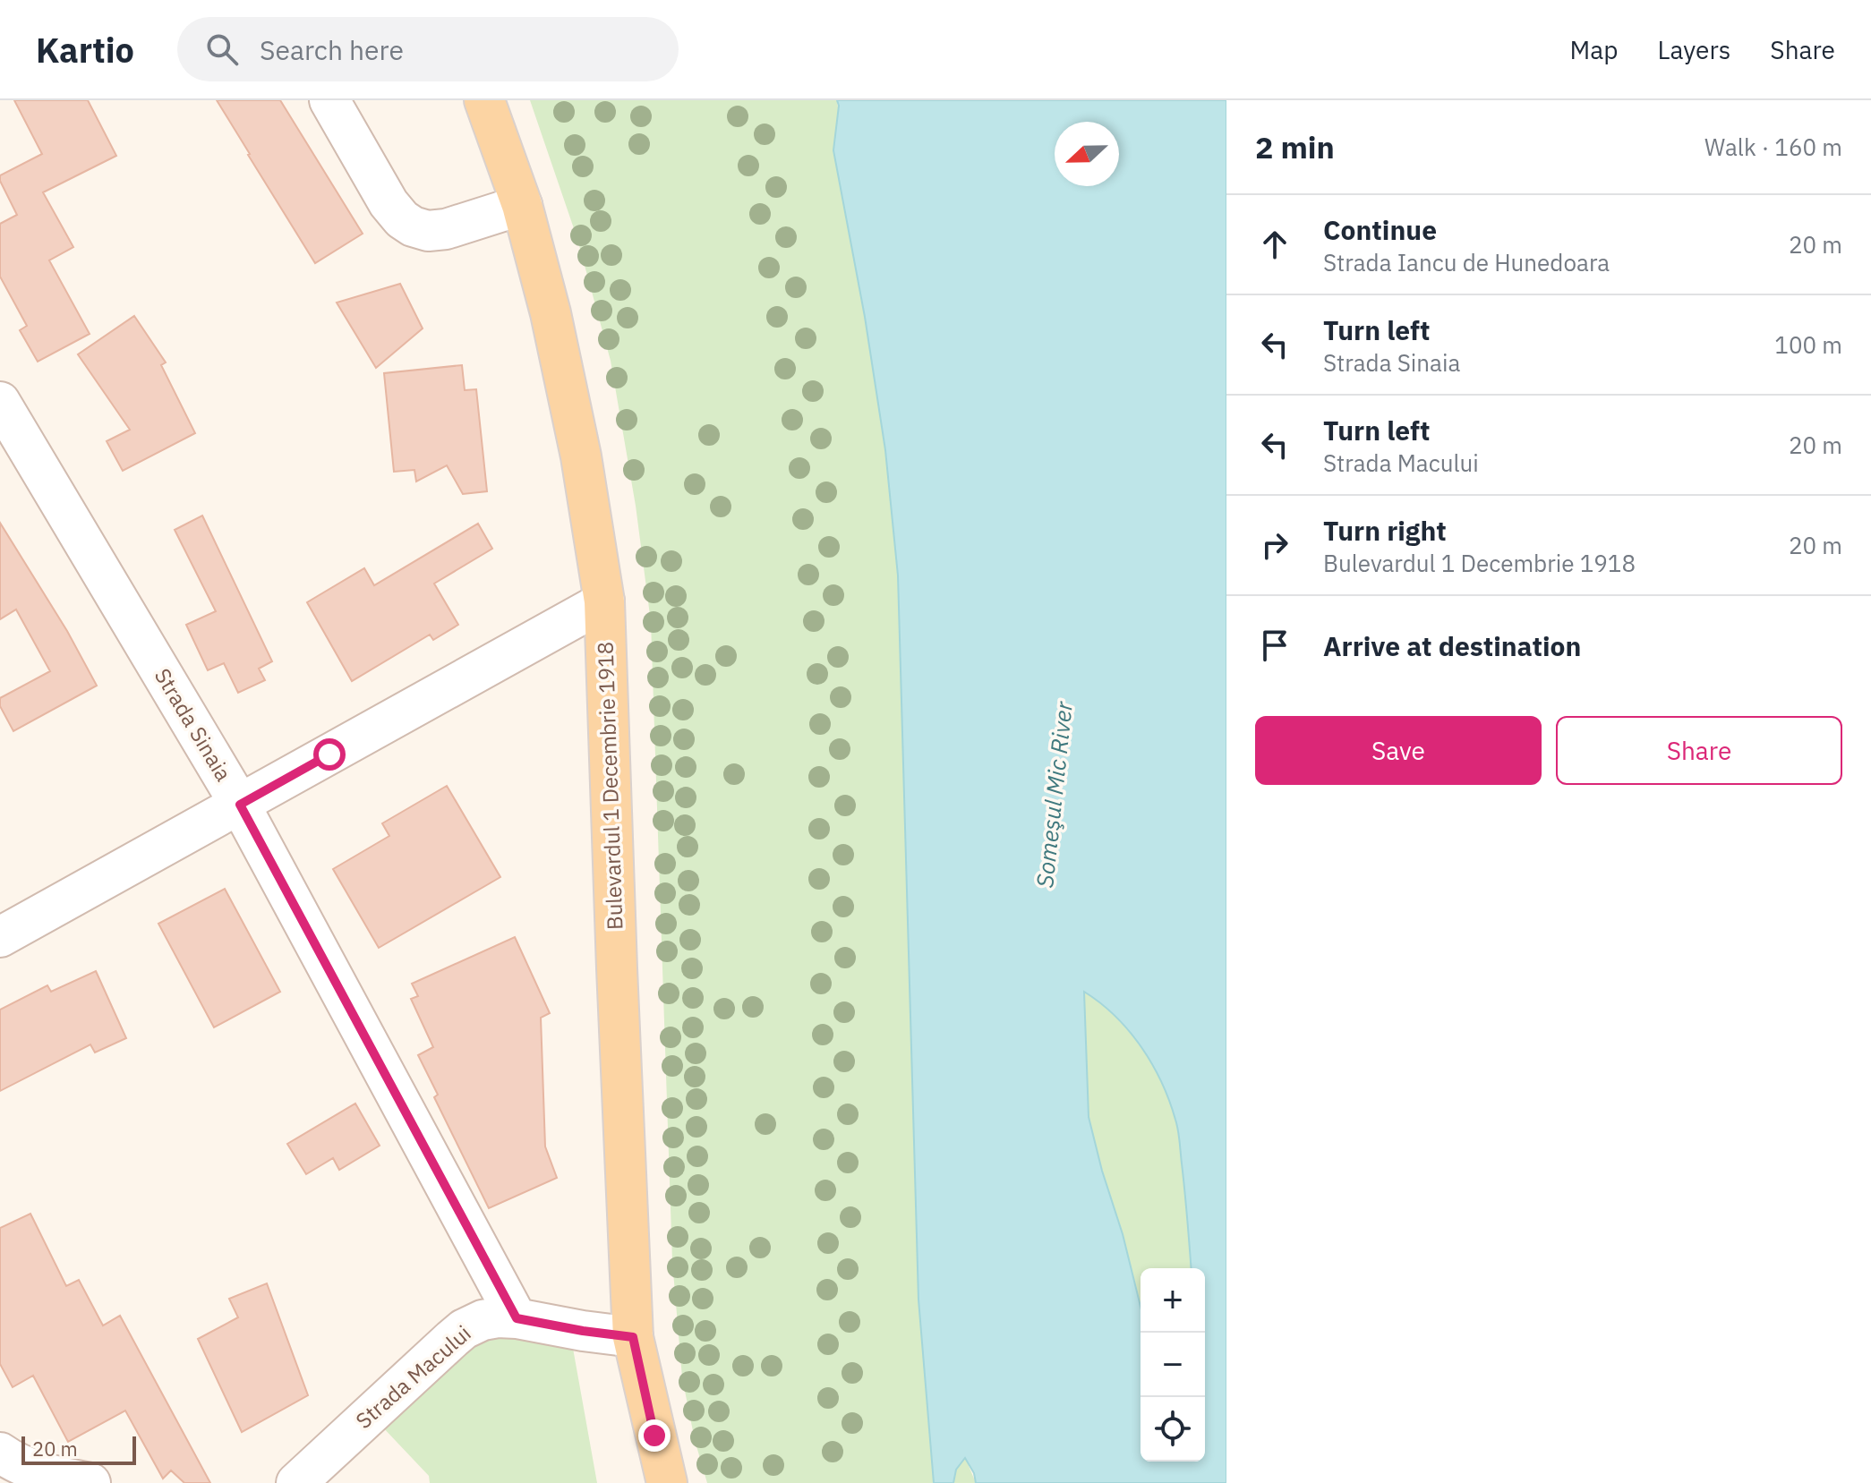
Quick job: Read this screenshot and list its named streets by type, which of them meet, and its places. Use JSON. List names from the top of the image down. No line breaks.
{"streets":{"main road":["Bulevardul 1 Decembrie 1918"],"street":["Strada Sinaia","Strada Macului"]},"crossings":[["Strada Sinaia","Strada Macului"],["Bulevardul 1 Decembrie 1918","Strada Macului"]],"water":["Someşul Mic River"],"scale_bar":"20 m","north":"left","page":{"header":"Kartio","search":"Search here","nav":["Map","Layers","Share"],"heading":["2 min","Walk · 160 m"],"list":[["Continue","Strada Iancu de Hunedoara","20 m"],["Turn left","Strada Sinaia","100 m"],["Turn left","Strada Macului","20 m"],["Turn right","Bulevardul 1 Decembrie 1918","20 m"],"Arrive at destination"],"buttons":["Save","Share"],"map_buttons":["+","−"],"scale":"20 m"}}
